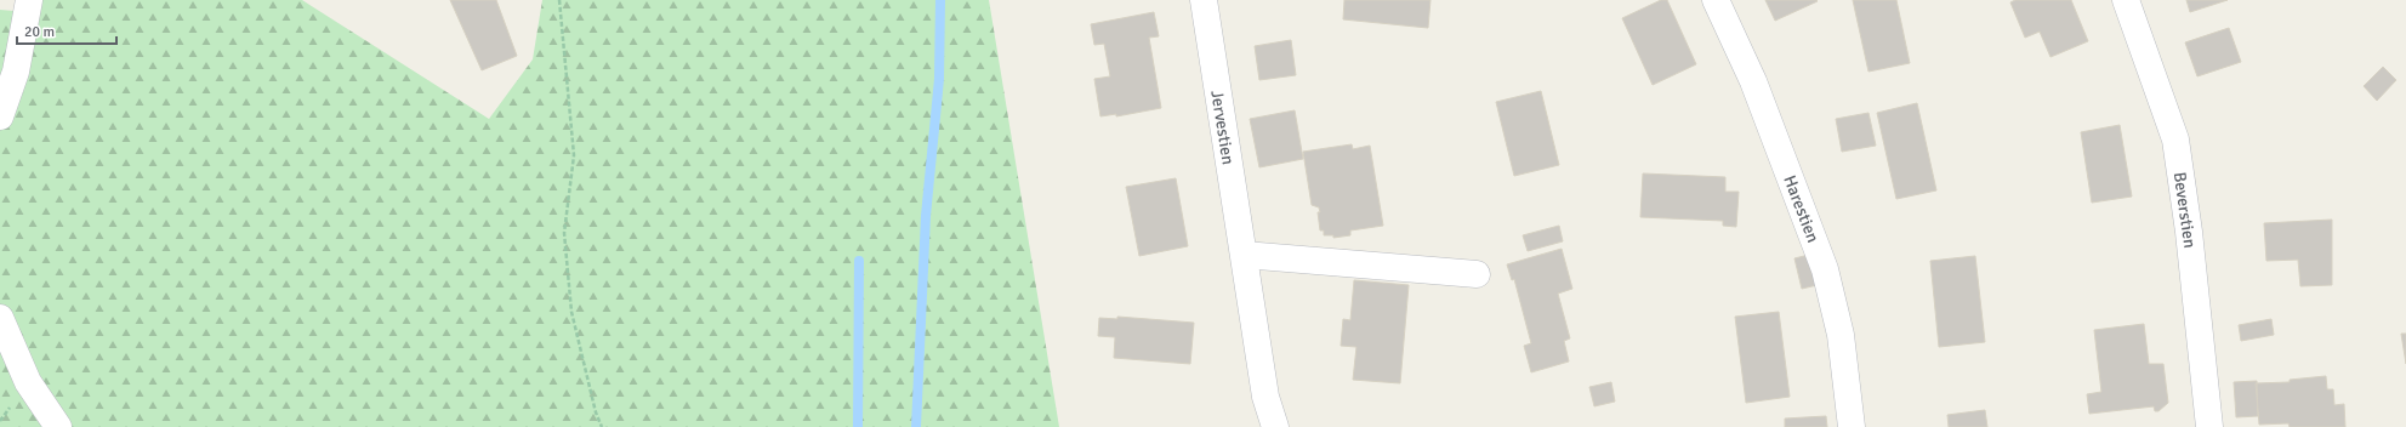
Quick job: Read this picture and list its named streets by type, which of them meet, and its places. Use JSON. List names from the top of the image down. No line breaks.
{"streets":{"street":["Jervestien","Harestien","Beverstien"]},"scale_bar":"20 m"}
